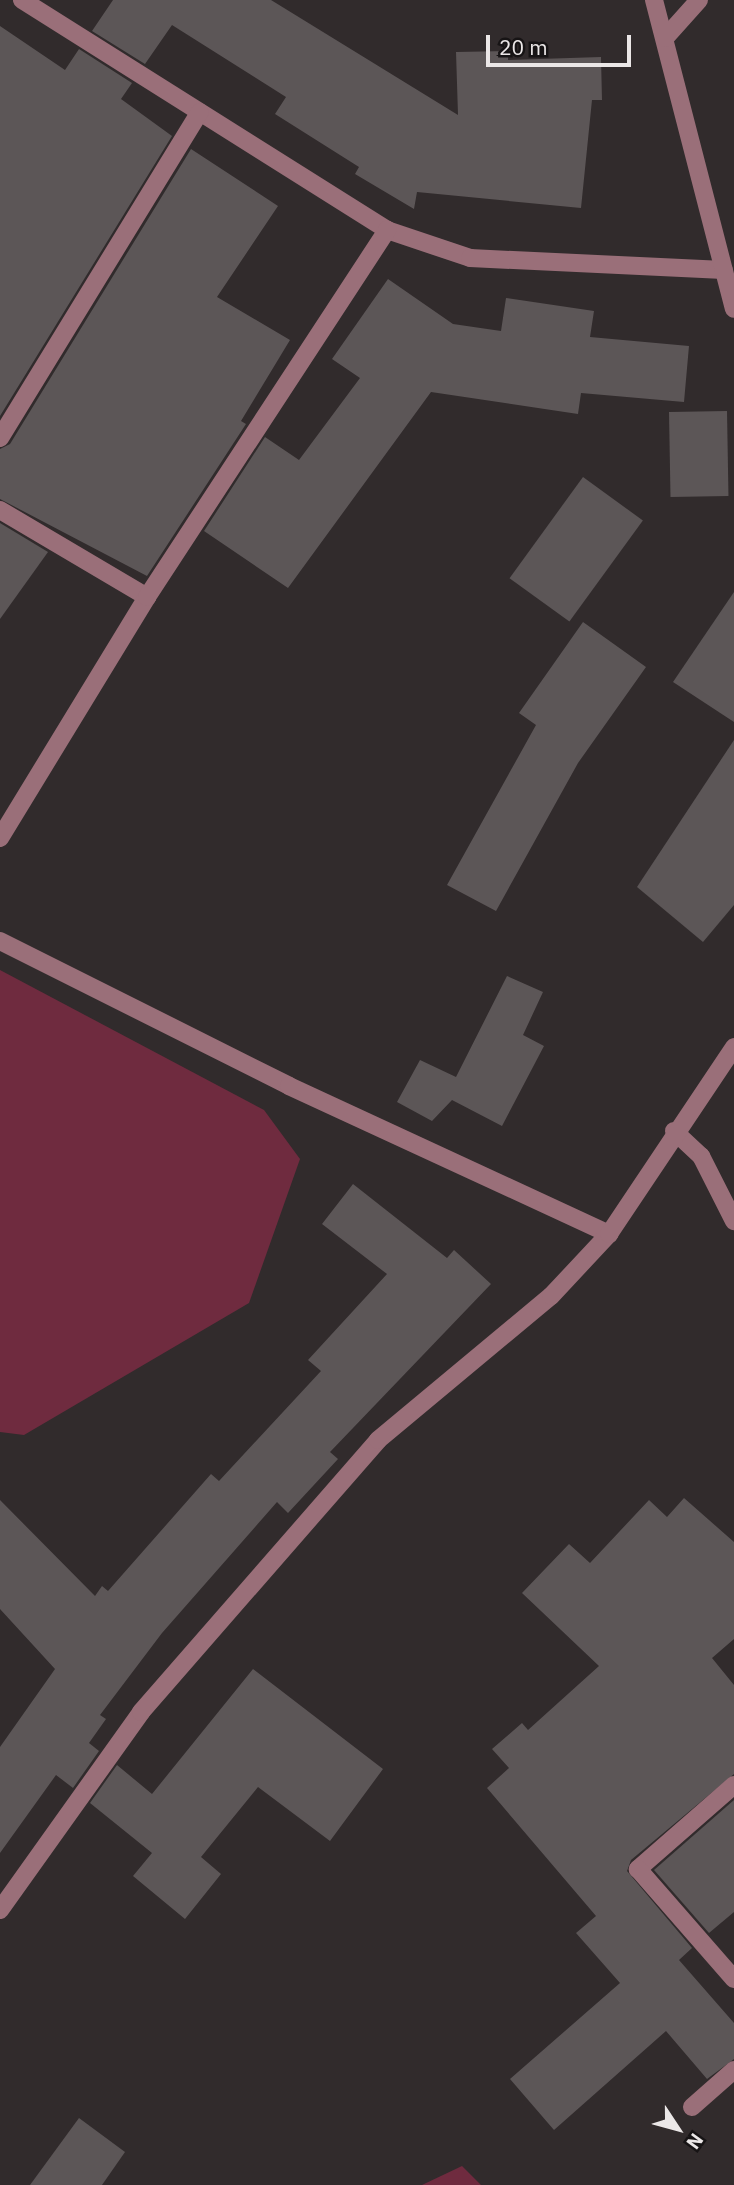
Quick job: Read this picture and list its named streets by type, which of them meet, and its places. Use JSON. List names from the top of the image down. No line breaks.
{"scale_bar":"20 m","north":"bottom right"}
